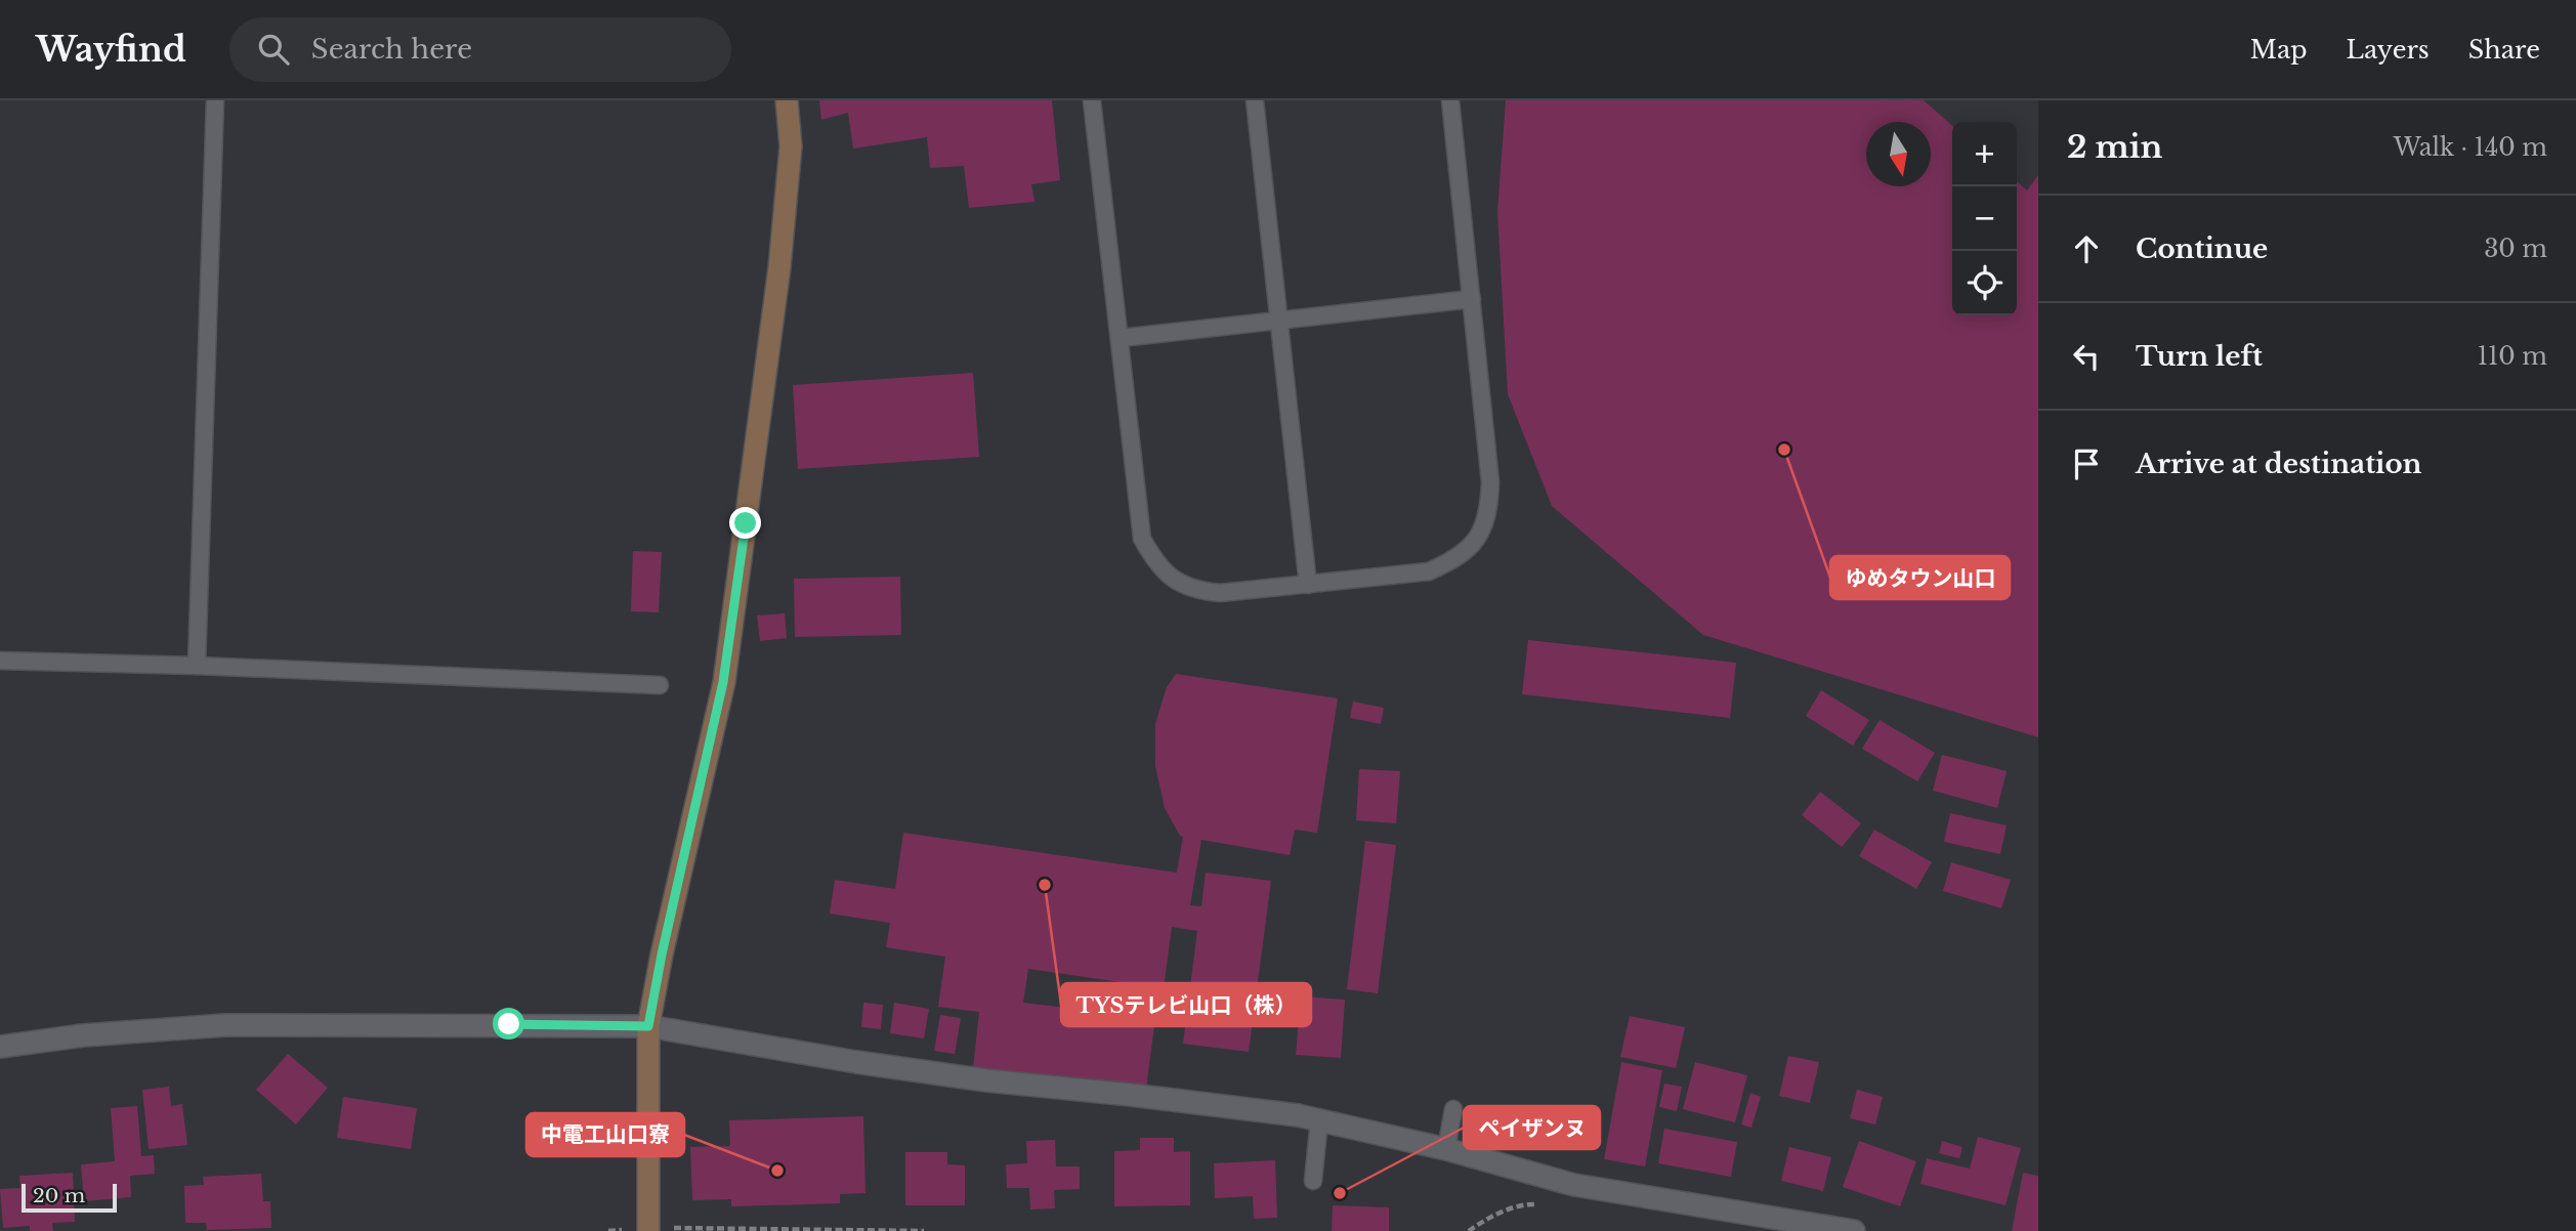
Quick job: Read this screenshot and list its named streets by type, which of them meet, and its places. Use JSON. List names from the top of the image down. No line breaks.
{"places":["ゆめタウン山口","TYSテレビ山口（株）","中電工山口寮","ペイザンヌ"],"scale_bar":"20 m","north":"bottom","page":{"header":"Wayfind","search":"Search here","nav":["Map","Layers","Share"],"heading":["2 min","Walk · 140 m"],"map_buttons":["+","−"],"list":[["Continue","30 m"],["Turn left","110 m"],"Arrive at destination"],"scale":"20 m"}}
